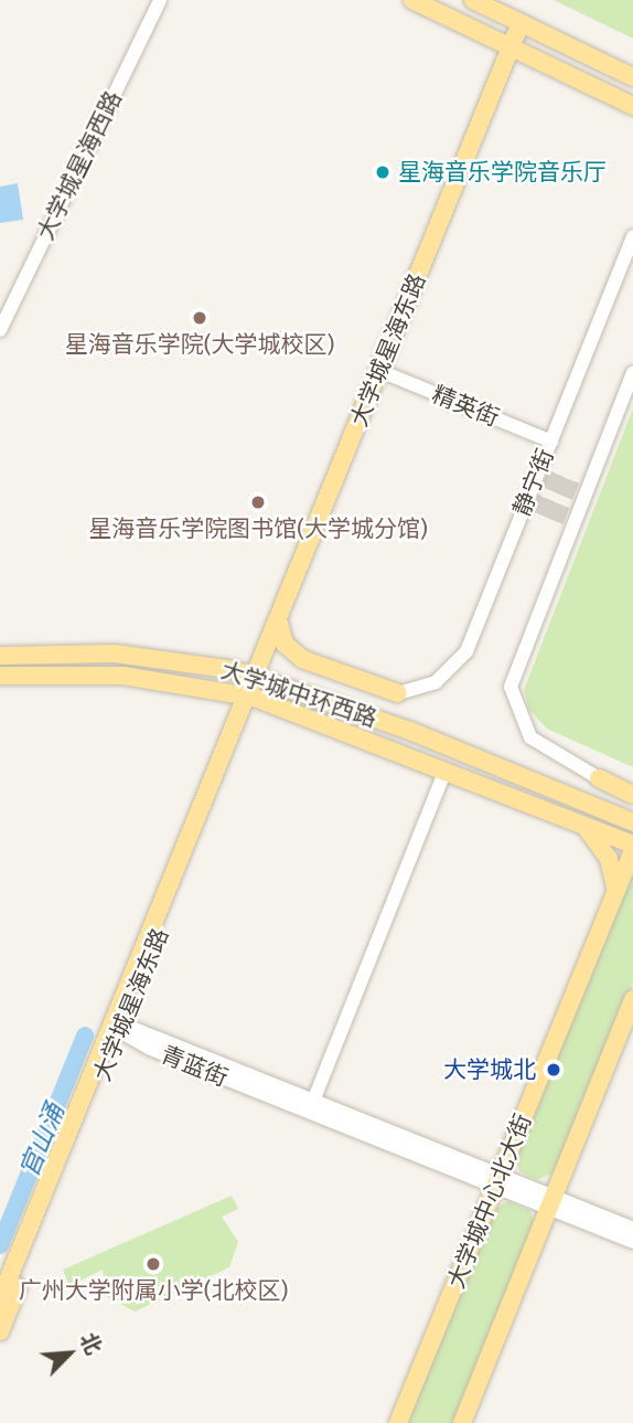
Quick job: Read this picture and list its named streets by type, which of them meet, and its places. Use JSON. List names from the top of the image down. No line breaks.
{"streets":{"main road":["大学城星海东路","大学城中环西路","大学城中心北大街"],"street":["大学城星海西路","精英街","静宁街","青蓝街"]},"crossings":[["大学城星海东路","精英街"],["大学城星海东路","大学城中环西路"],["大学城星海东路","青蓝街"],["精英街","静宁街"],["青蓝街","大学城中心北大街"]],"water":["官山涌"],"places":["星海音乐学院音乐厅","星海音乐学院(大学城校区)","星海音乐学院图书馆(大学城分馆)","大学城北","广州大学附属小学(北校区)"],"north":"top right"}
